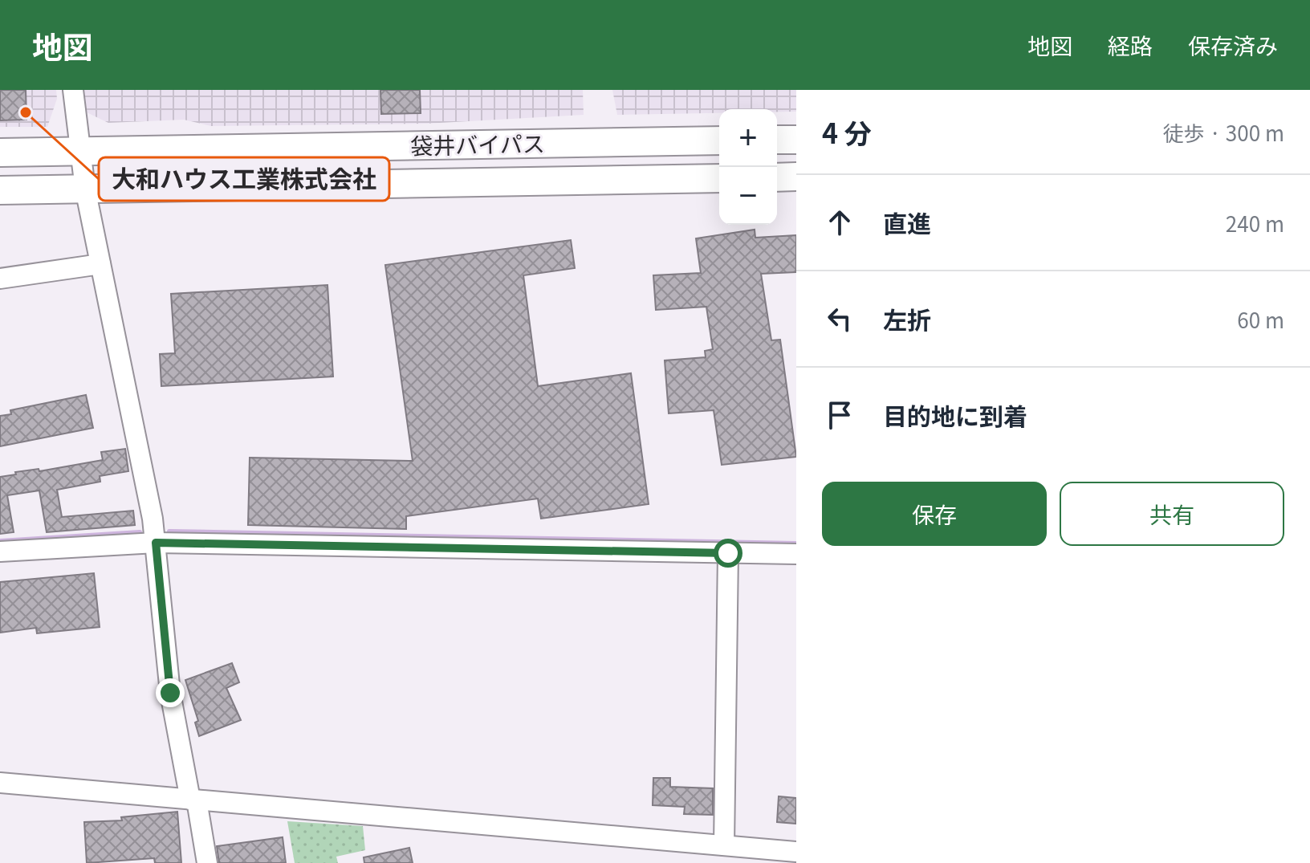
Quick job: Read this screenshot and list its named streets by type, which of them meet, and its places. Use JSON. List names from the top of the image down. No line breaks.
{"streets":{"highway":["袋井バイパス"]},"places":["大和ハウス工業株式会社"],"page":{"header":"地図","nav":["地図","経路","保存済み"],"heading":["4 分","徒歩 · 300 m"],"map_buttons":["+","−"],"list":[["直進","240 m"],["左折","60 m"],"目的地に到着"],"buttons":["保存","共有"]}}
